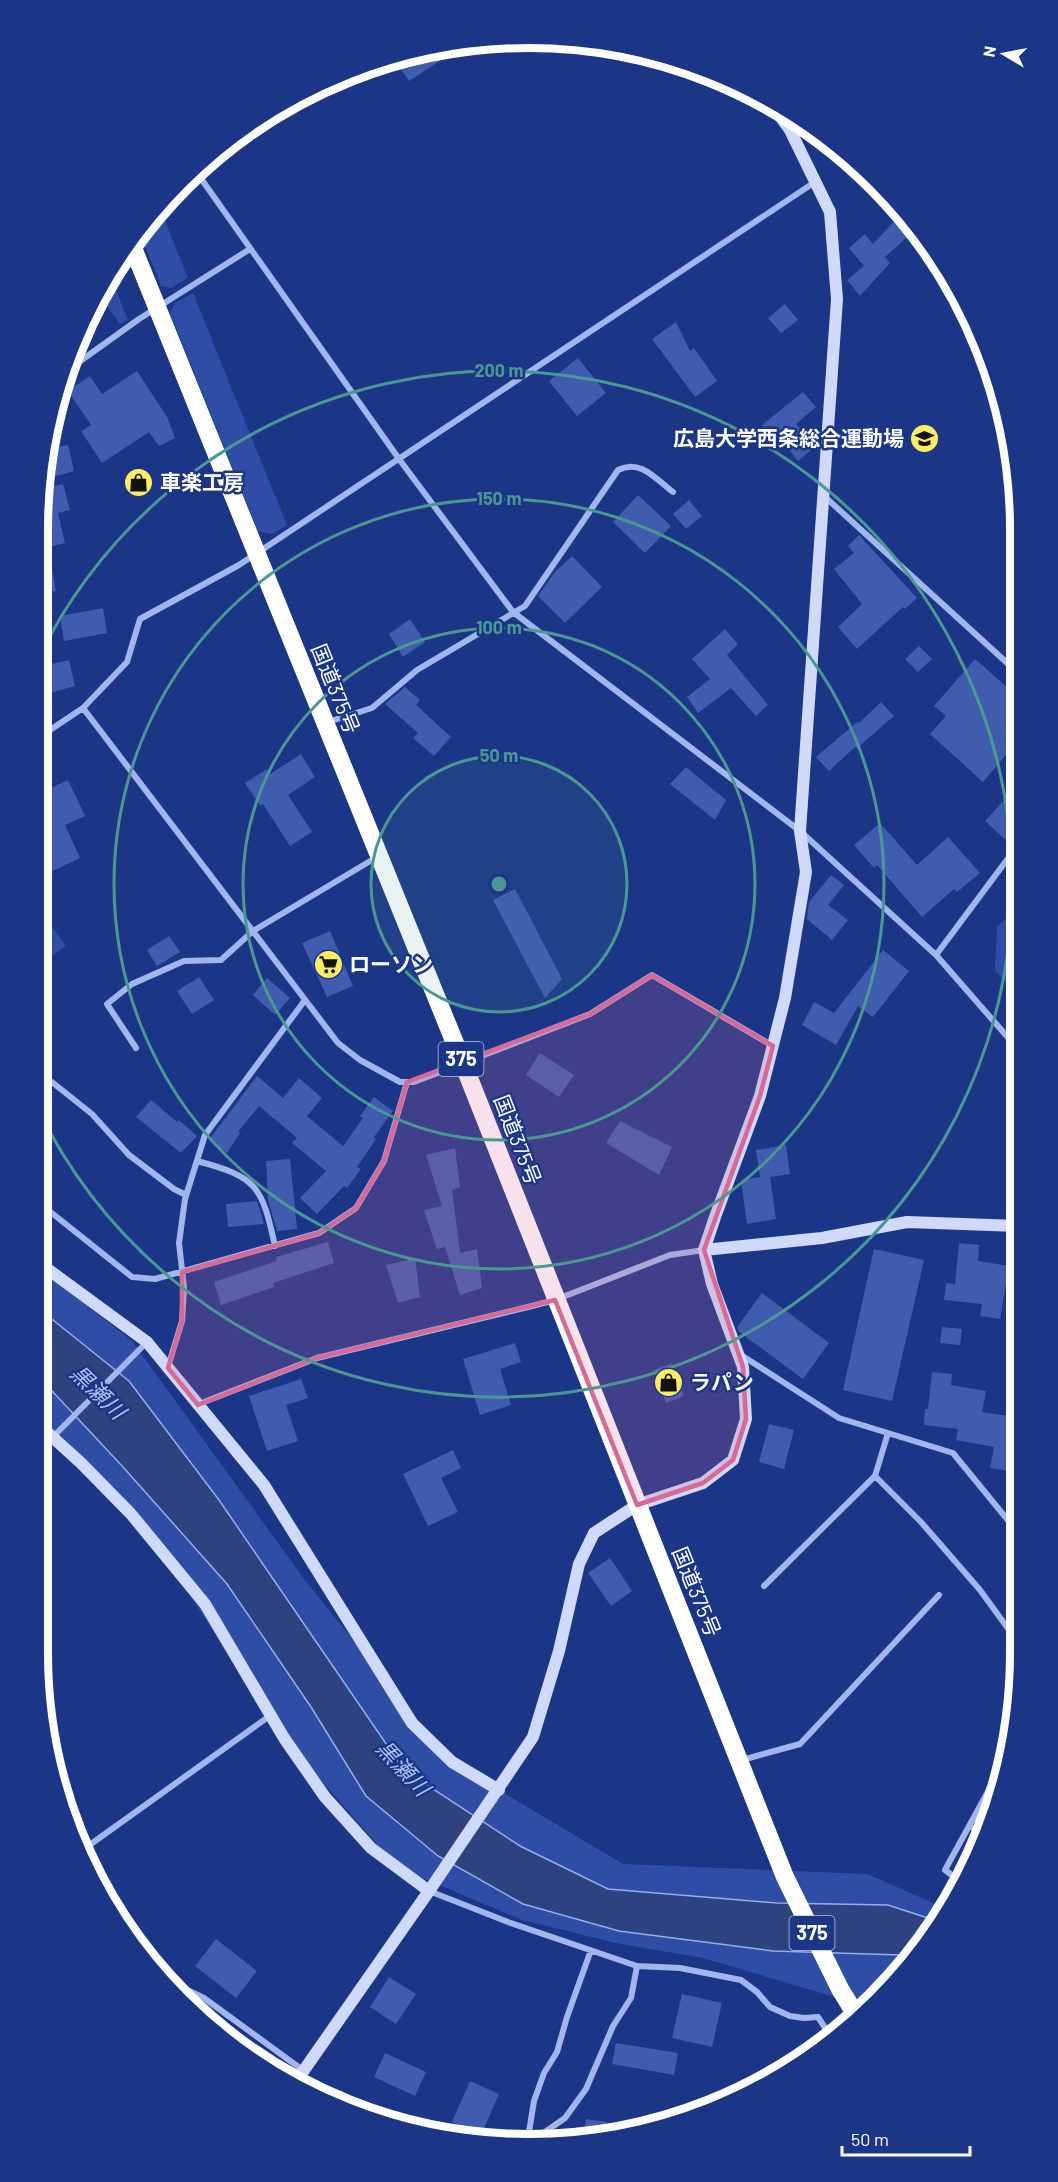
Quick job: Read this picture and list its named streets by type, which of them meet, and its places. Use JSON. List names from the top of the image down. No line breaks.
{"streets":{"highway":["国道375号","375"]},"water":["黒瀬川"],"places":{"school or university":["広島大学西条総合運動場"],"shop":["車楽工房","ラパン"],"supermarket":["ローソン"]},"scale_bar":"50 m","north":"left","rings":["200 m","150 m","100 m","50 m"]}
